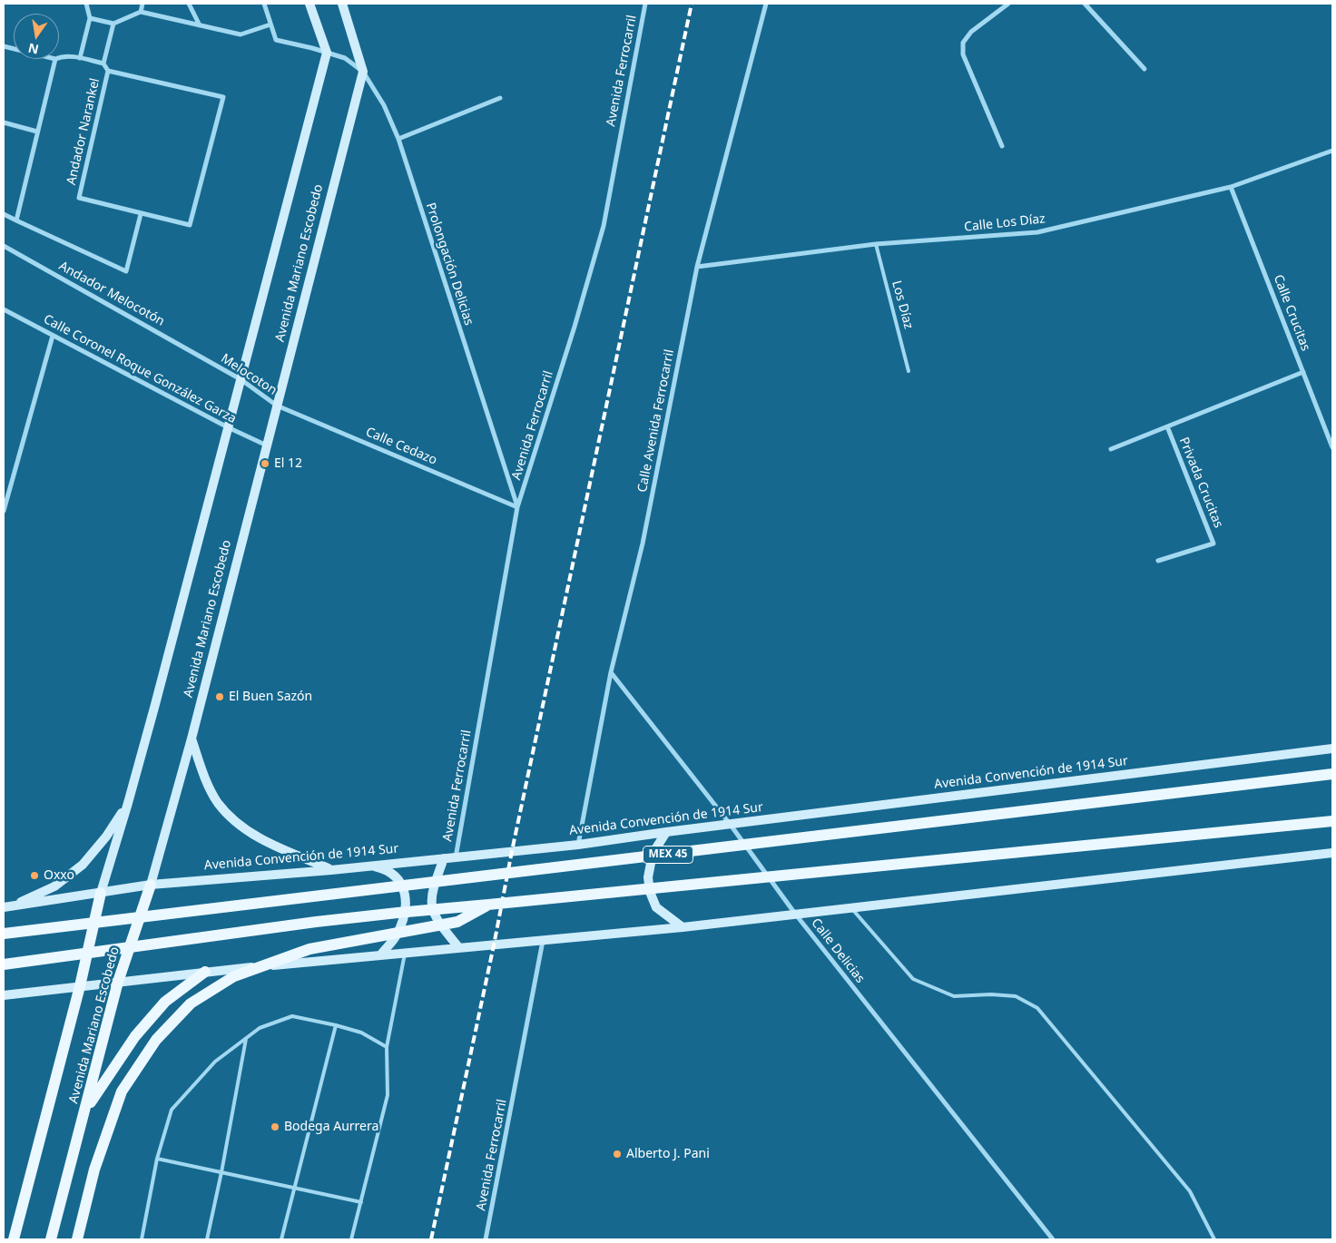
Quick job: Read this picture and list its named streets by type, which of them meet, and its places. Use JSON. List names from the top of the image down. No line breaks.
{"streets":{"main road":["Avenida Mariano Escobedo","Avenida Convención de 1914 Sur","MEX 45"],"street":["Avenida Ferrocarril","Andador Narankel","Calle Los Díaz","Prolongación Delicias","Andador Melocotón","Calle Crucitas","Calle Coronel Roque González Garza","Melocoton","Calle Avenida Ferrocarril","Calle Cedazo","Privada Crucitas","Calle Delicias"],"lane":["Los Díaz"]},"crossings":[["Avenida Ferrocarril","Prolongación Delicias"],["Avenida Ferrocarril","Calle Cedazo"],["Avenida Ferrocarril","Avenida Convención de 1914 Sur"],["Calle Los Díaz","Los Díaz"],["Calle Los Díaz","Calle Crucitas"],["Calle Los Díaz","Calle Avenida Ferrocarril"],["Avenida Mariano Escobedo","Prolongación Delicias"],["Avenida Mariano Escobedo","Calle Coronel Roque González Garza"],["Avenida Mariano Escobedo","Melocoton"],["Avenida Mariano Escobedo","Calle Cedazo"],["Avenida Mariano Escobedo","Avenida Convención de 1914 Sur"],["Prolongación Delicias","Calle Cedazo"],["Andador Melocotón","Melocoton"],["Calle Crucitas","Privada Crucitas"],["Melocoton","Calle Cedazo"],["Calle Avenida Ferrocarril","Avenida Convención de 1914 Sur"],["Calle Avenida Ferrocarril","Calle Delicias"],["Avenida Convención de 1914 Sur","Calle Delicias"]],"places":["El 12","El Buen Sazón","Oxxo","Bodega Aurrera","Alberto J. Pani"],"north":"bottom"}
